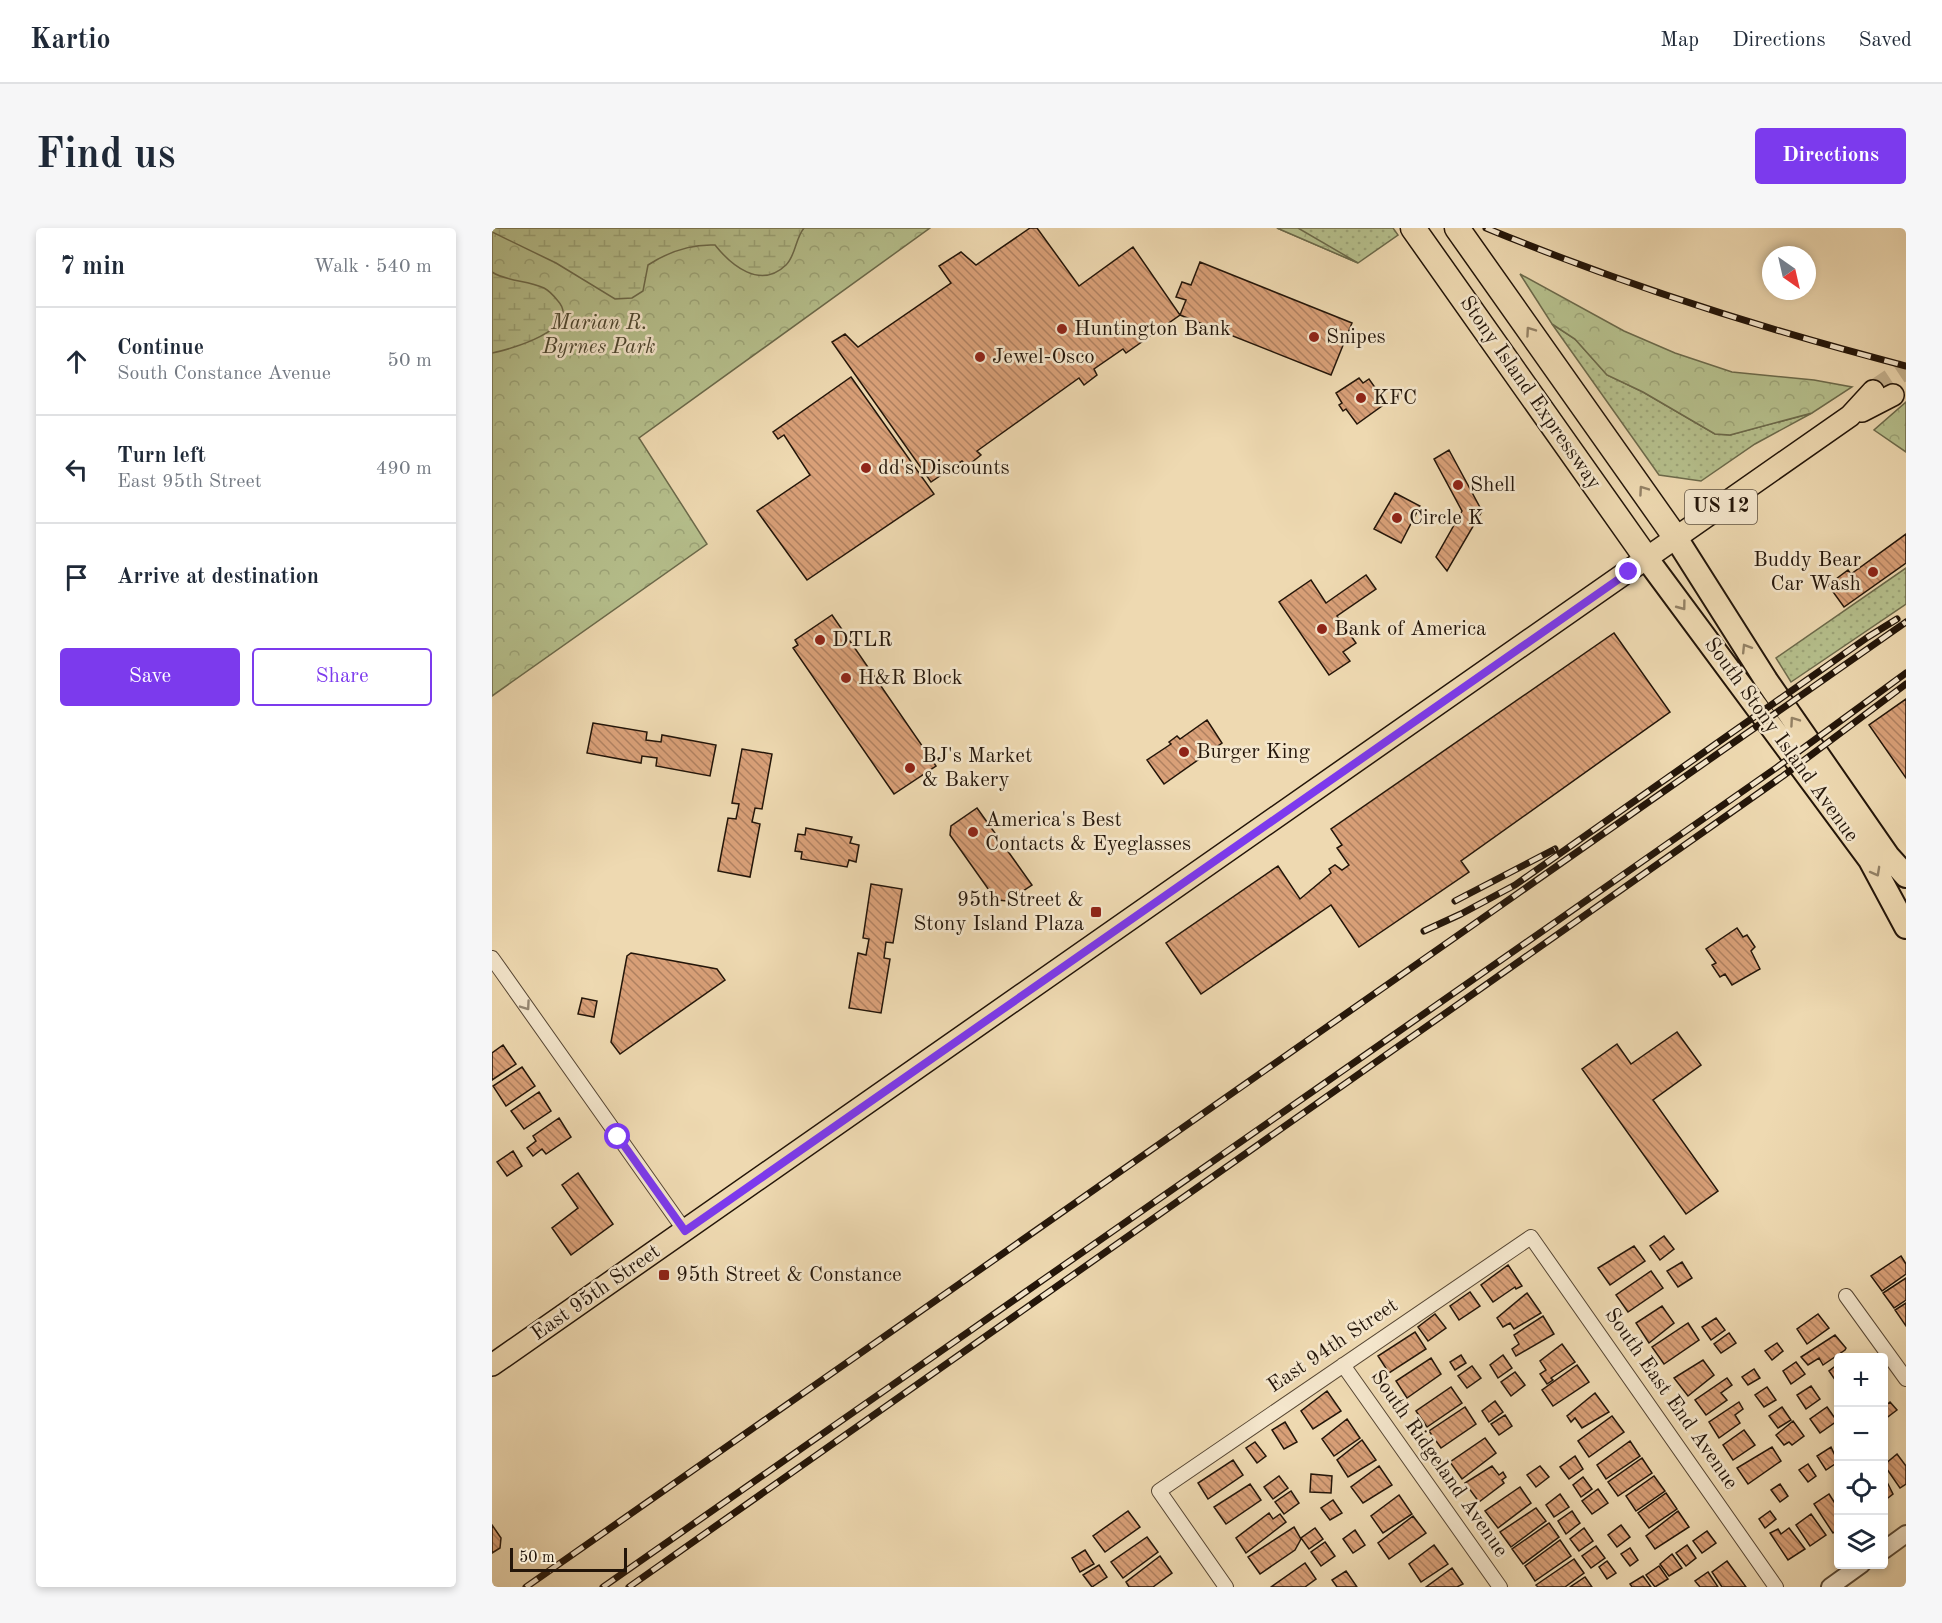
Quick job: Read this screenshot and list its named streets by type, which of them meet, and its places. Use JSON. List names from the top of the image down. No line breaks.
{"streets":{"highway":["Stony Island Expressway","South Stony Island Avenue"],"main road":["US 12","East 95th Street"],"street":["East 94th Street","South East End Avenue","South Ridgeland Avenue"]},"crossings":[["Stony Island Expressway","South Stony Island Avenue"],["Stony Island Expressway","East 95th Street"],["South Stony Island Avenue","East 95th Street"],["East 94th Street","South East End Avenue"],["East 94th Street","South Ridgeland Avenue"]],"parks":["Marian R. Byrnes Park"],"places":{"other":["Huntington Bank","Snipes","Jewel-Osco","KFC","dd's Discounts","Shell","Circle K","Buddy Bear Car Wash","Bank of America","DTLR","H&R Block","Burger King","BJ's Market & Bakery","America's Best Contacts & Eyeglasses"],"transit":["95th Street & Stony Island Plaza","95th Street & Constance"]},"scale_bar":"50 m","north":"bottom right","page":{"header":"Kartio","nav":["Map","Directions","Saved"],"buttons":["Directions",["Save","Share"]],"title":"Find us","heading":["7 min","Walk · 540 m"],"list":[["Continue","South Constance Avenue","50 m"],["Turn left","East 95th Street","490 m"],"Arrive at destination"],"map_buttons":["+","−"],"scale":"50 m"}}
